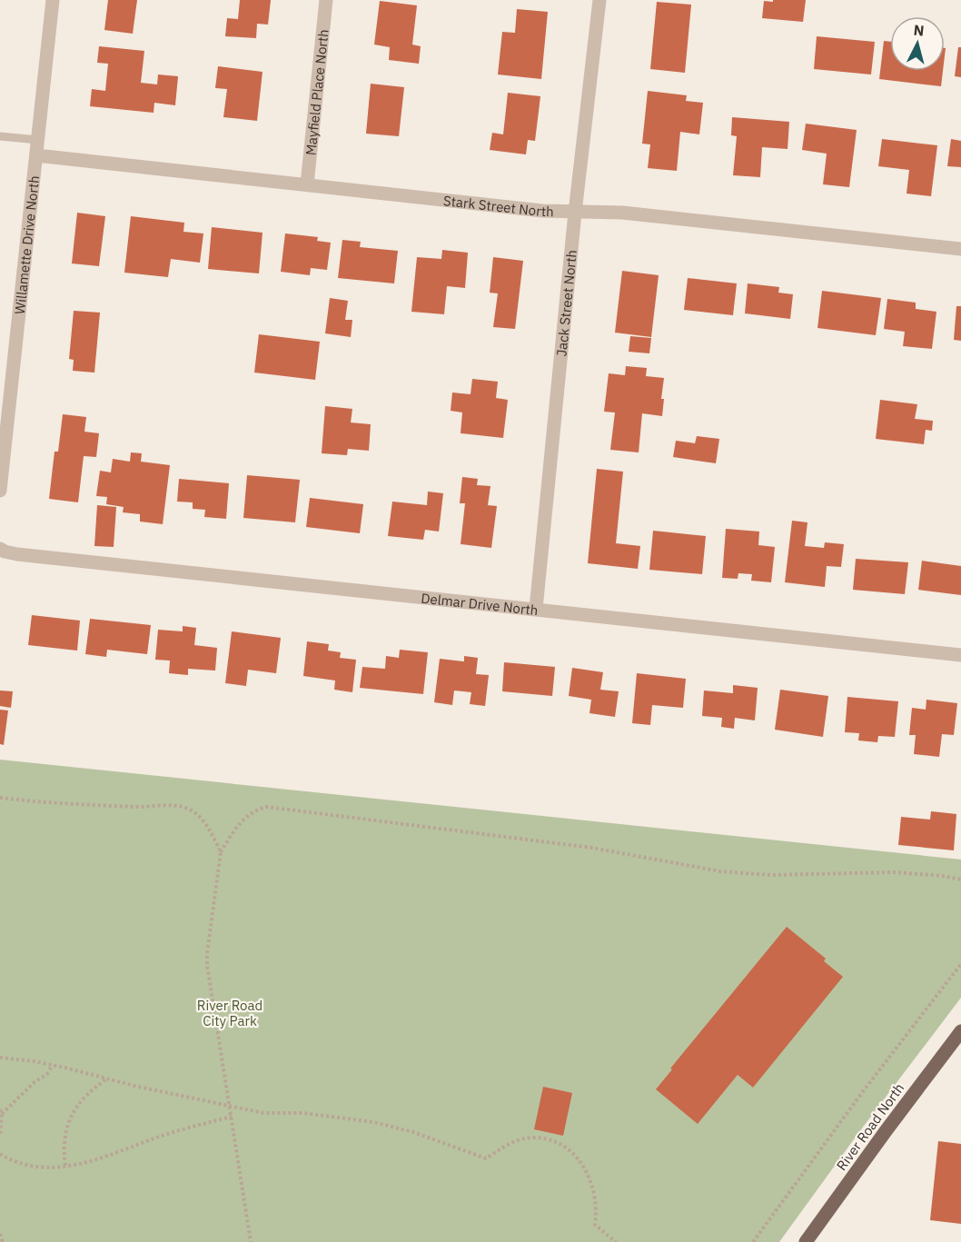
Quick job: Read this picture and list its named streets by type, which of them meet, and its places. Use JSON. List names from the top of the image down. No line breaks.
{"streets":{"main road":["River Road North"],"street":["Mayfield Place North","Stark Street North","Willamette Drive North","Jack Street North","Delmar Drive North"]},"crossings":[["Mayfield Place North","Stark Street North"],["Stark Street North","Willamette Drive North"],["Stark Street North","Jack Street North"],["Jack Street North","Delmar Drive North"]],"parks":["River Road City Park"],"north":"top"}
